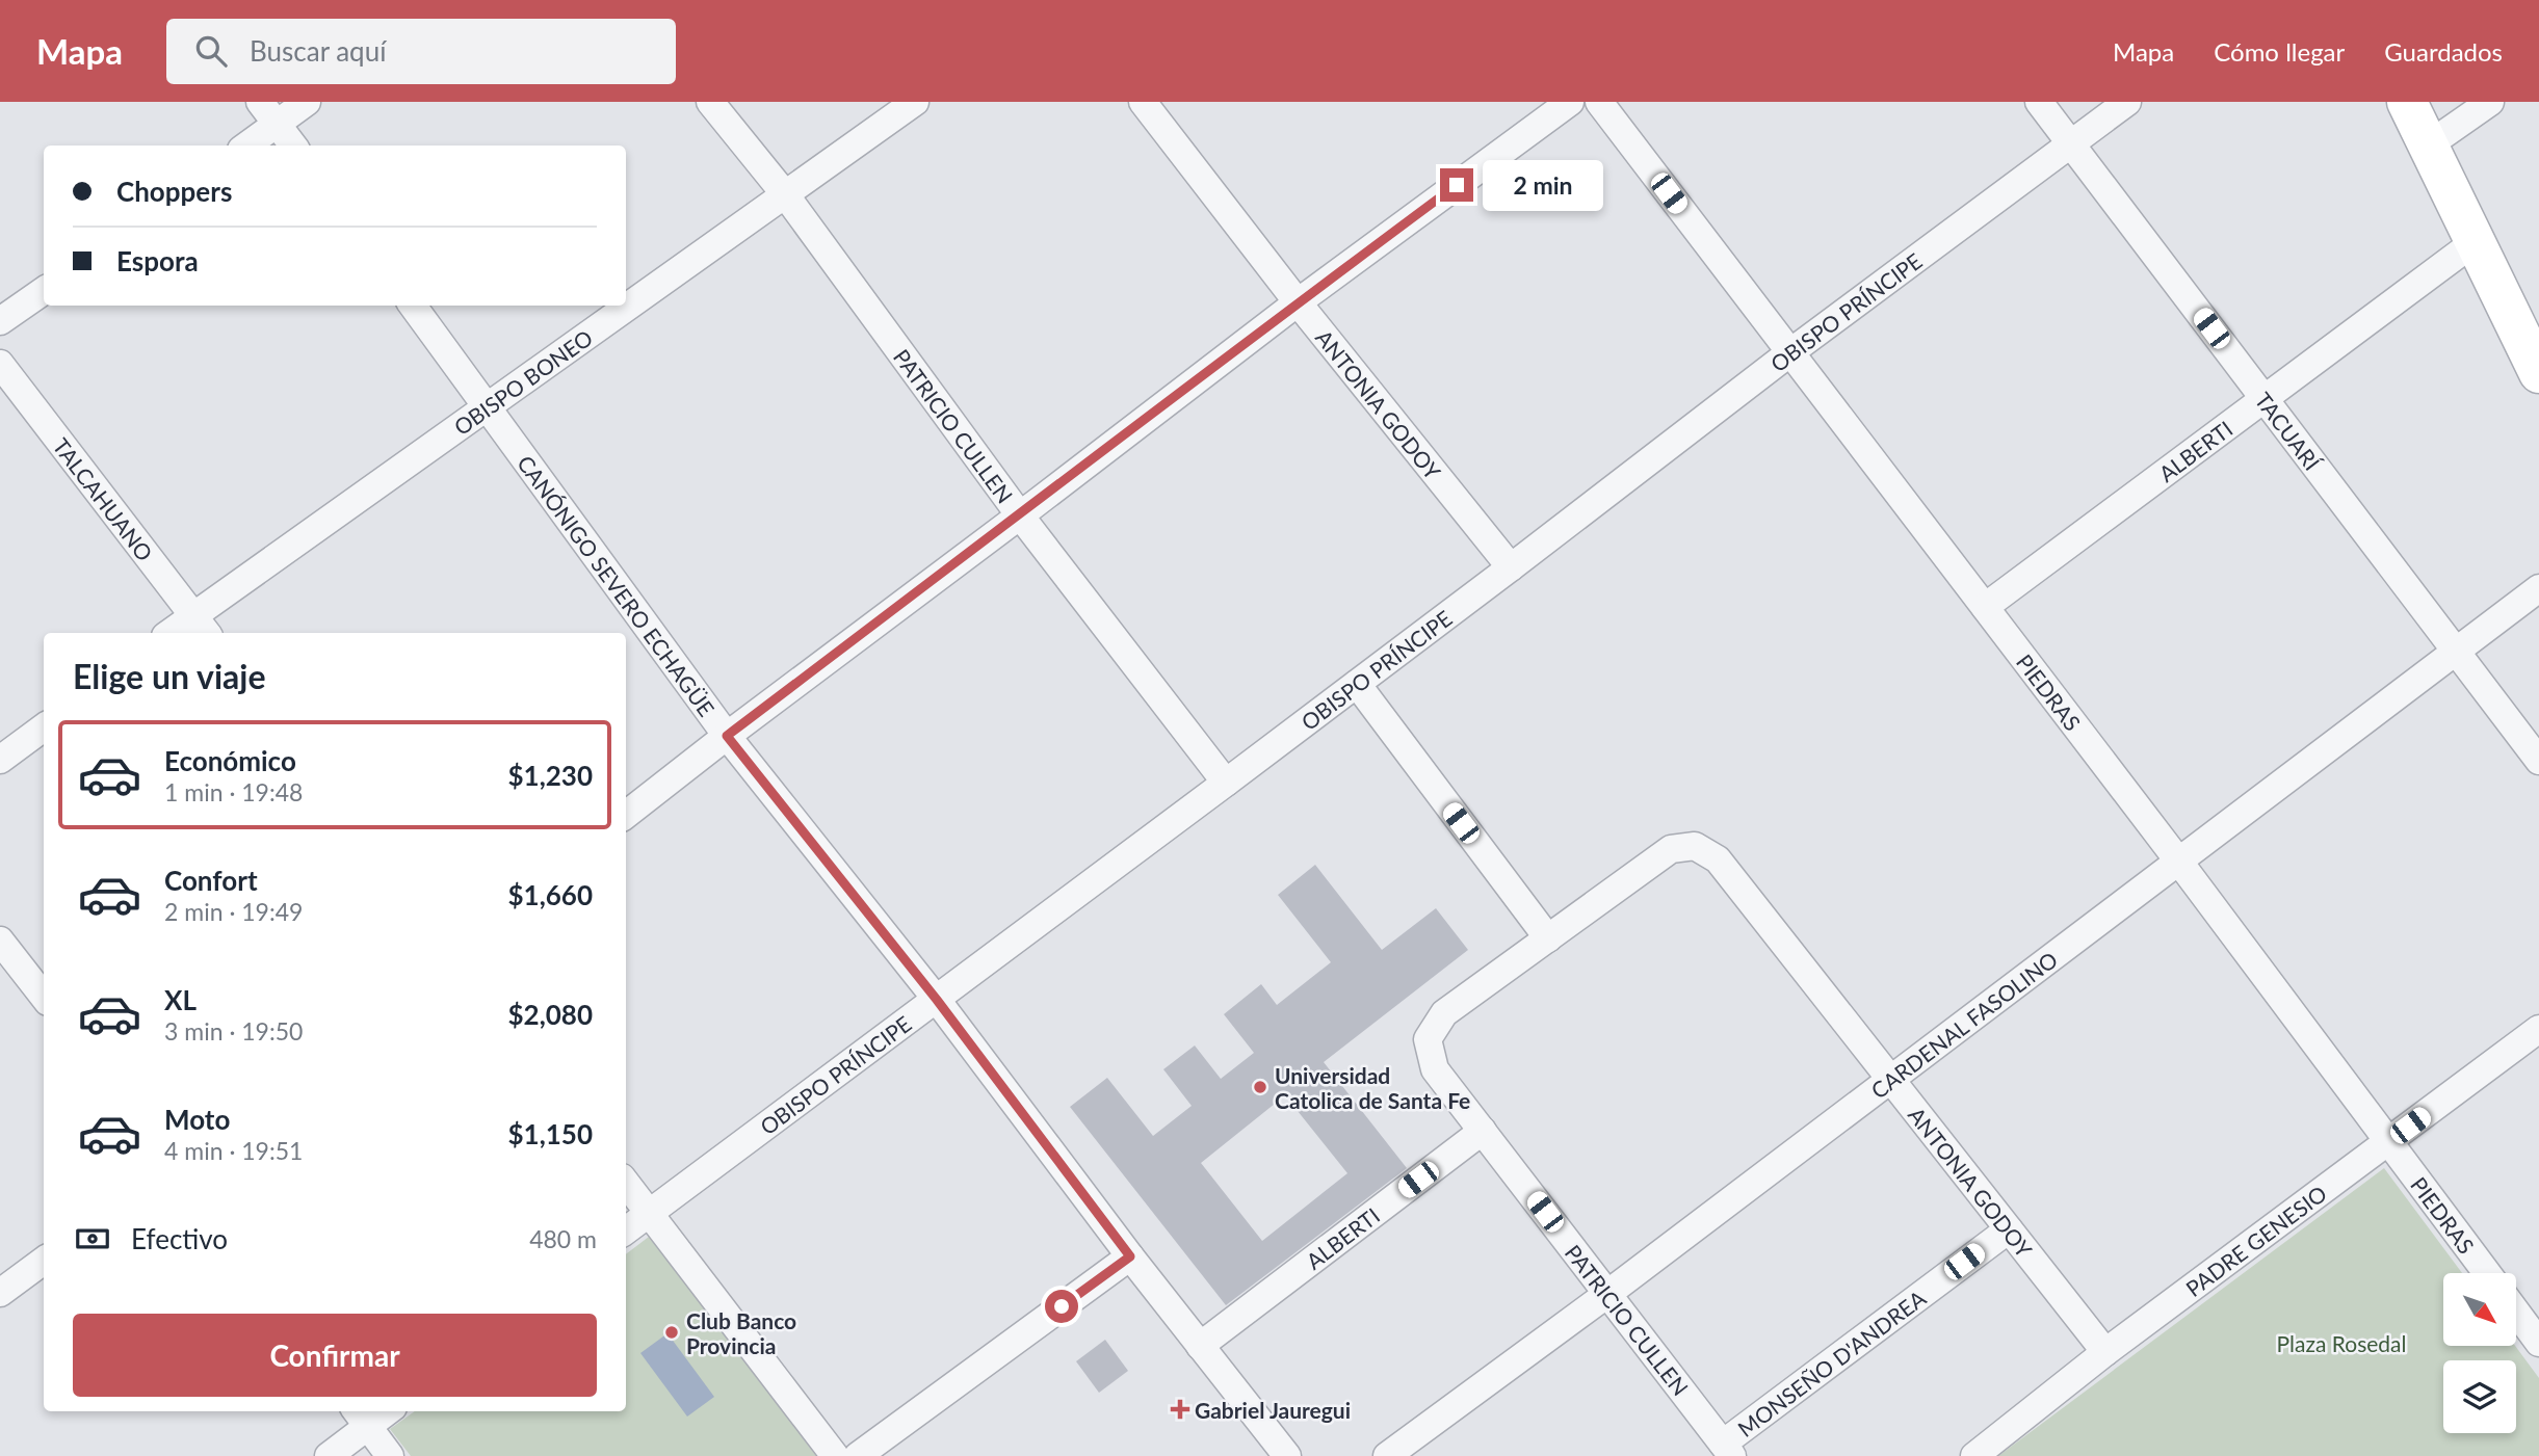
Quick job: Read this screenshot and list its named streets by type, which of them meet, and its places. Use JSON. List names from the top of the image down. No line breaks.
{"streets":{"street":["OBISPO PRÍNCIPE","OBISPO BONEO","ANTONIA GODOY","PATRICIO CULLEN","TACUARÍ","ALBERTI","TALCAHUANO","CANÓNIGO SEVERO ECHAGÜE","PIEDRAS","CARDENAL FASOLINO","PADRE GENESIO","MONSEÑO D'ANDREA"]},"crossings":[["OBISPO PRÍNCIPE","ANTONIA GODOY"],["OBISPO PRÍNCIPE","PATRICIO CULLEN"],["OBISPO PRÍNCIPE","TACUARÍ"],["OBISPO PRÍNCIPE","CANÓNIGO SEVERO ECHAGÜE"],["OBISPO PRÍNCIPE","PIEDRAS"],["OBISPO BONEO","PATRICIO CULLEN"],["OBISPO BONEO","TALCAHUANO"],["OBISPO BONEO","CANÓNIGO SEVERO ECHAGÜE"],["ANTONIA GODOY","PATRICIO CULLEN"],["ANTONIA GODOY","CARDENAL FASOLINO"],["ANTONIA GODOY","PADRE GENESIO"],["ANTONIA GODOY","MONSEÑO D'ANDREA"],["PATRICIO CULLEN","ALBERTI"],["PATRICIO CULLEN","CARDENAL FASOLINO"],["PATRICIO CULLEN","MONSEÑO D'ANDREA"],["TACUARÍ","ALBERTI"],["TACUARÍ","CARDENAL FASOLINO"],["ALBERTI","CANÓNIGO SEVERO ECHAGÜE"],["ALBERTI","PIEDRAS"],["PIEDRAS","CARDENAL FASOLINO"],["PIEDRAS","PADRE GENESIO"]],"parks":["Plaza Rosedal"],"places":{"other":["Universidad Catolica de Santa Fe","Club Banco Provincia"],"health":["Gabriel Jauregui"]},"north":"bottom right","page":{"header":"Mapa","search":"Buscar aquí","nav":["Mapa","Cómo llegar","Guardados"],"banner":["Choppers","Espora"],"bubble":"2 min","heading":"Elige un viaje","list":[{"name":"Económico","note":"1 min · 19:48","value":"$1,230"},{"name":"Confort","note":"2 min · 19:49","value":"$1,660"},{"name":"XL","note":"3 min · 19:50","value":"$2,080"},{"name":"Moto","note":"4 min · 19:51","value":"$1,150"}],"pay":["Efectivo","480 m"],"buttons":"Confirmar"}}
